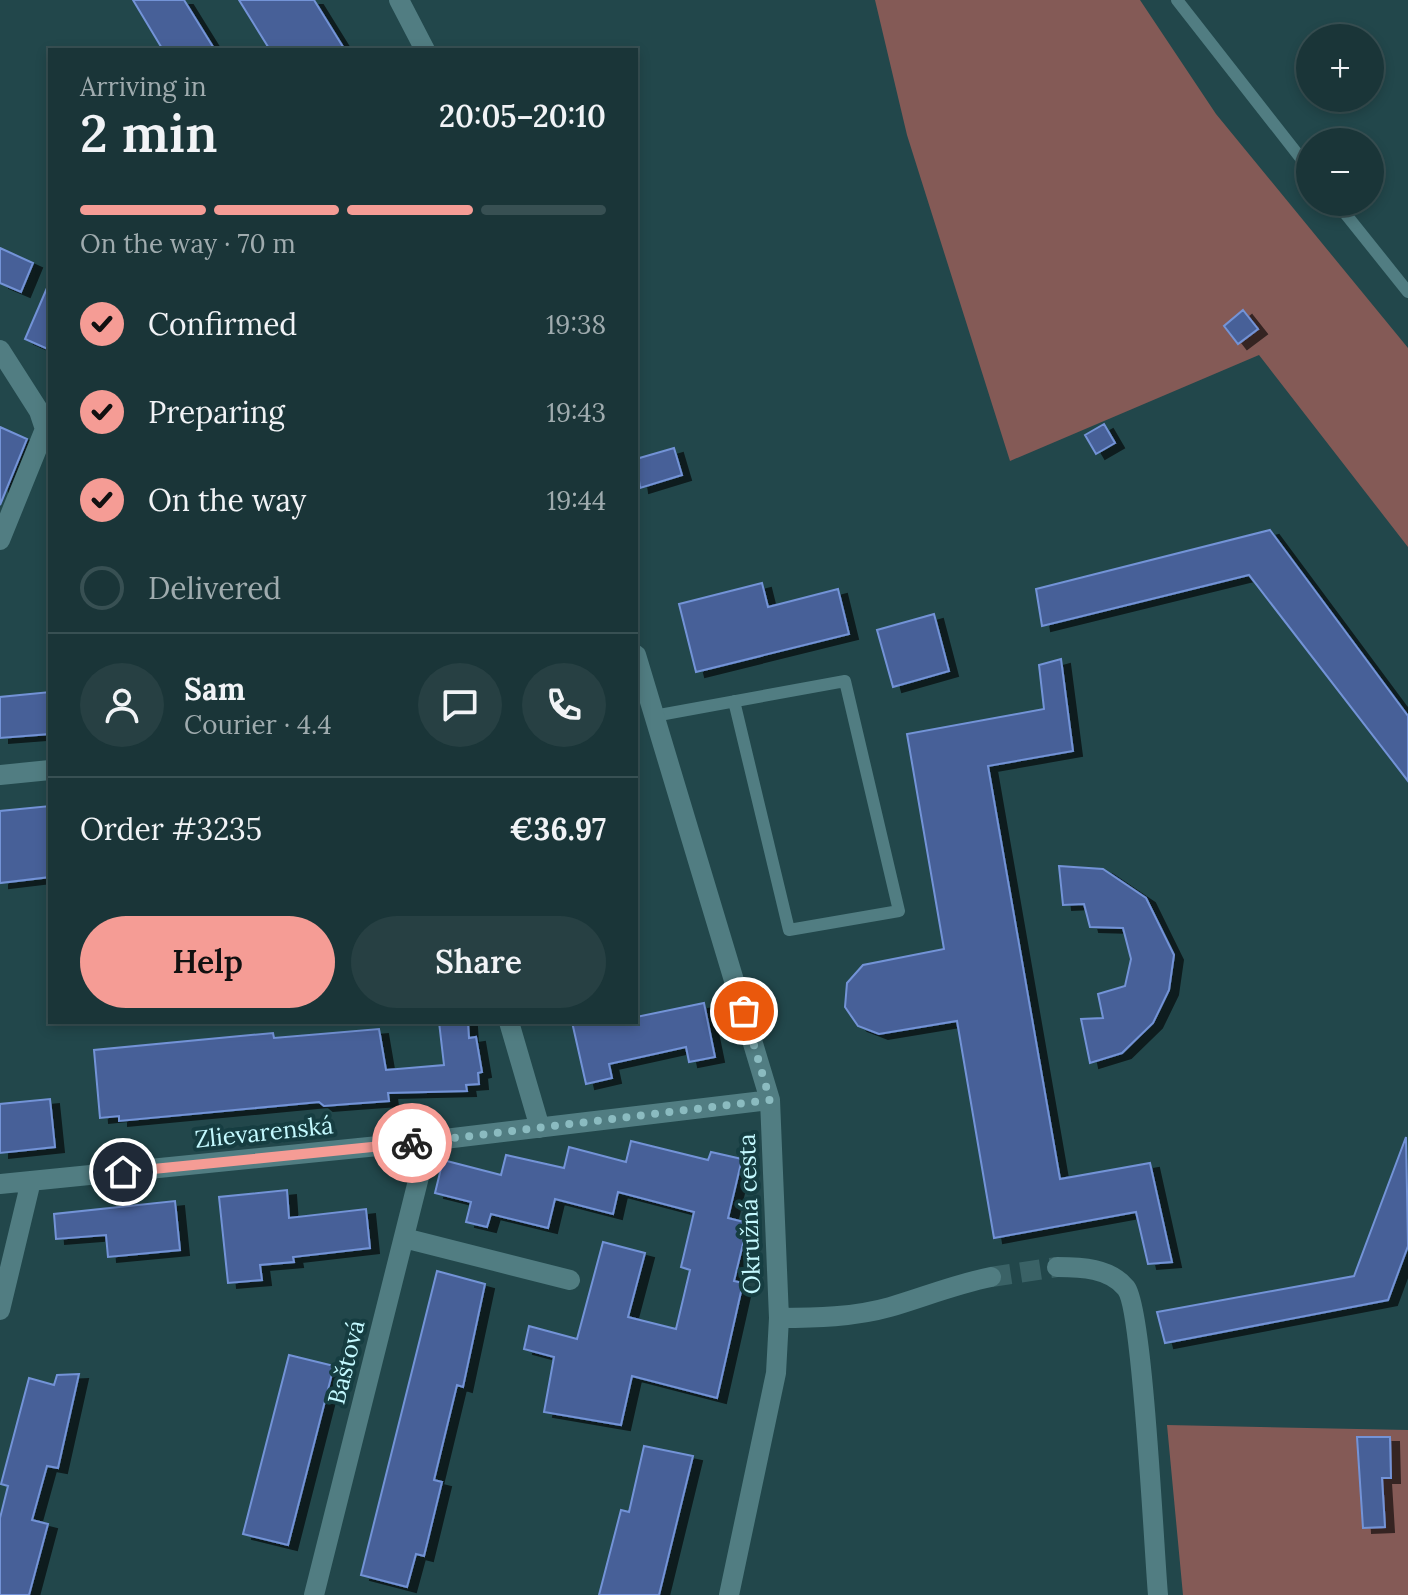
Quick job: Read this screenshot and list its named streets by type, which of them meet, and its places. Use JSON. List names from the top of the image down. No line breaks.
{"streets":{"street":["Zlievarenská","Okružná cesta","Baštová"]},"crossings":[["Zlievarenská","Okružná cesta"],["Zlievarenská","Baštová"]],"page":{"map_buttons":["+","−"],"heading":["2 min","Arriving in","20:05–20:10"],"panel":["Sam","Courier · 4.4","Order #3235","€36.97"],"bar":"On the way · 70 m","list":[["Confirmed","19:38"],["Preparing","19:43"],["On the way","19:44"],"Delivered"],"buttons":["Help","Share"]}}
